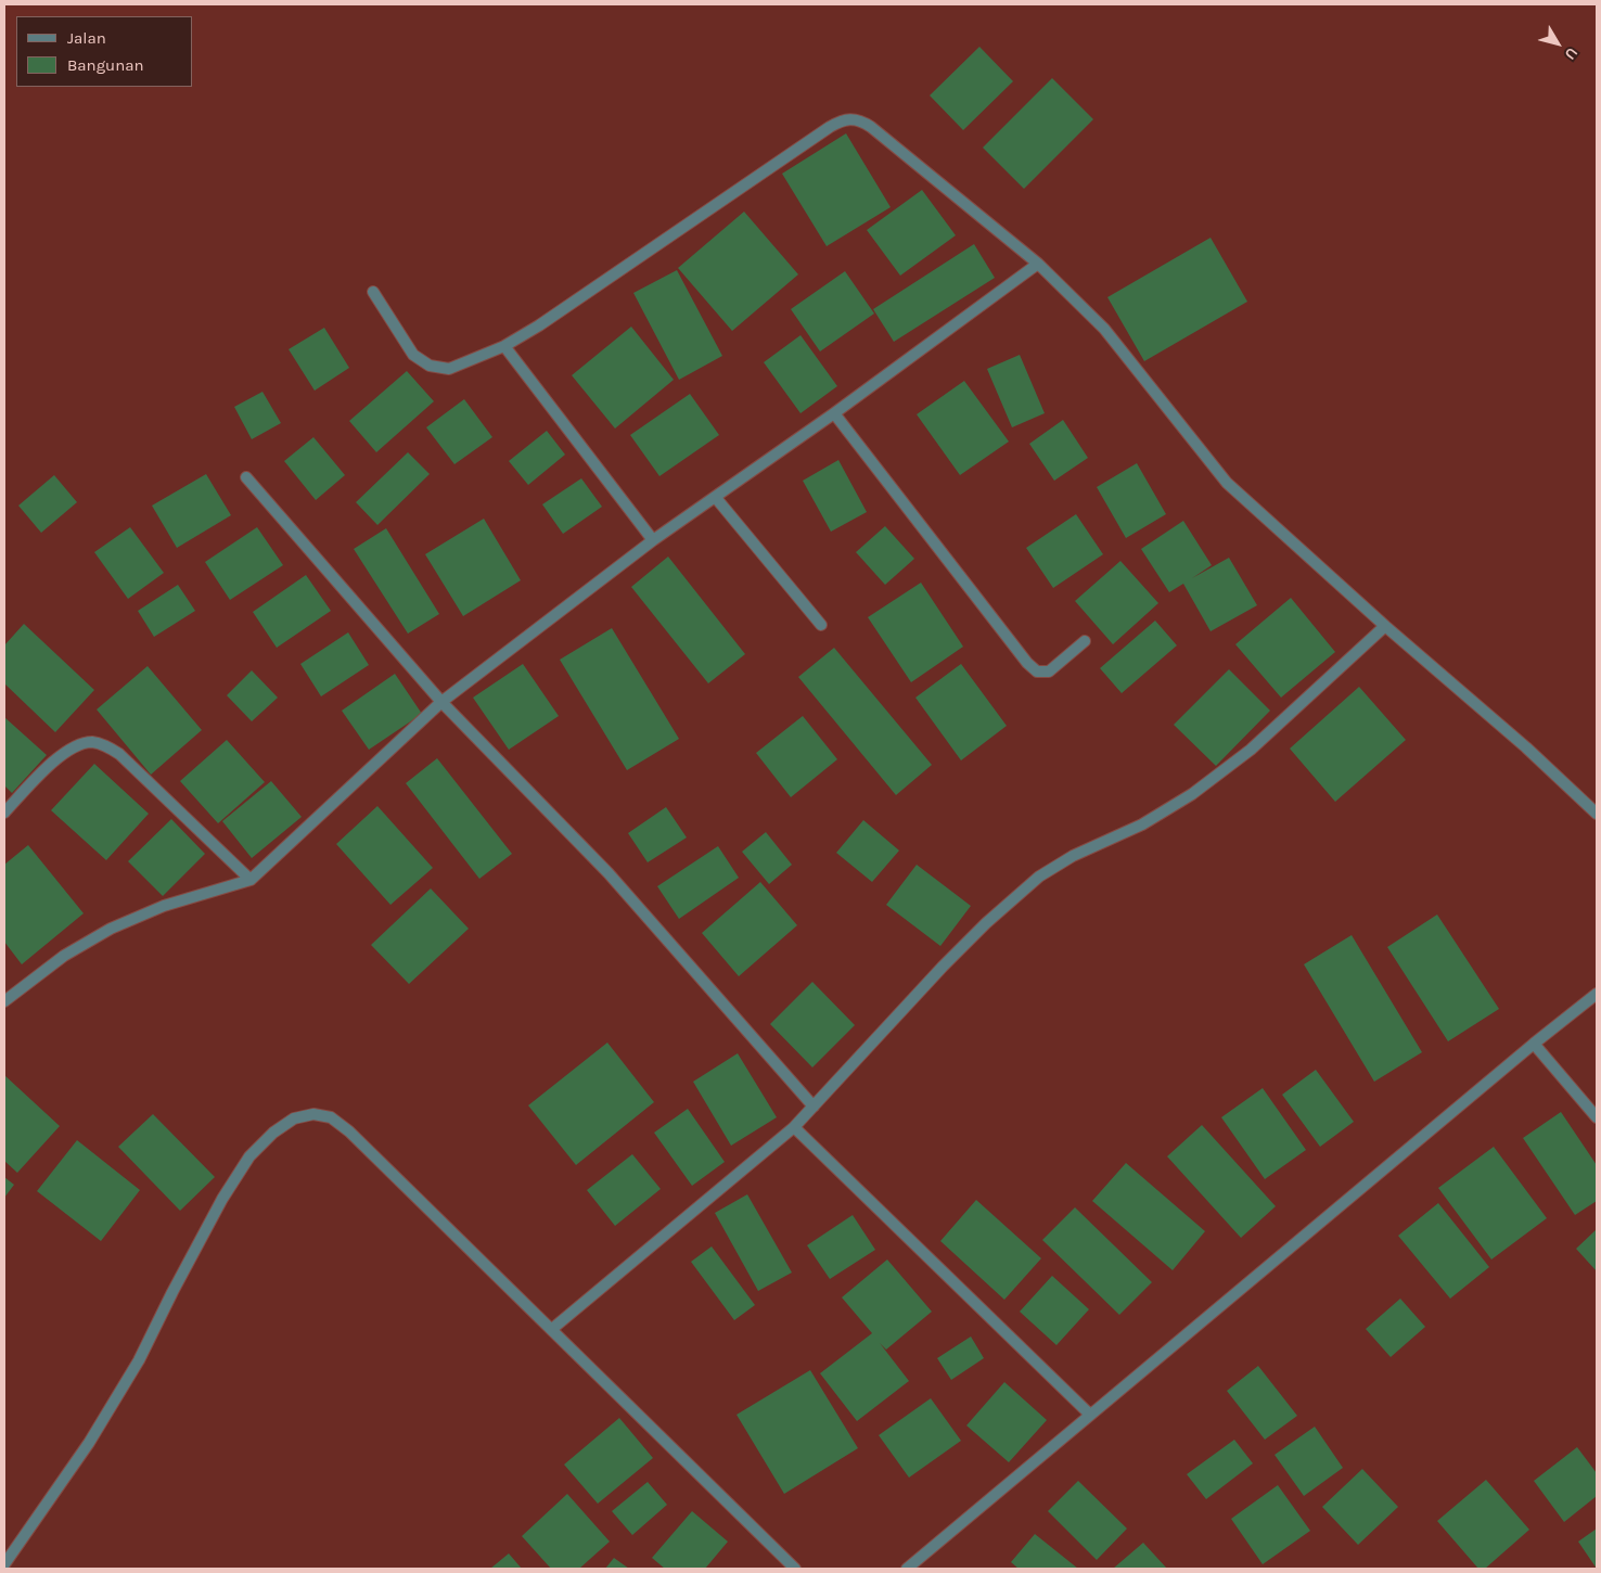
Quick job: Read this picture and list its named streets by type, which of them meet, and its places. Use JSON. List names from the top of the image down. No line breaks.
{"legend":["Jalan","Bangunan"],"north":"bottom right"}
